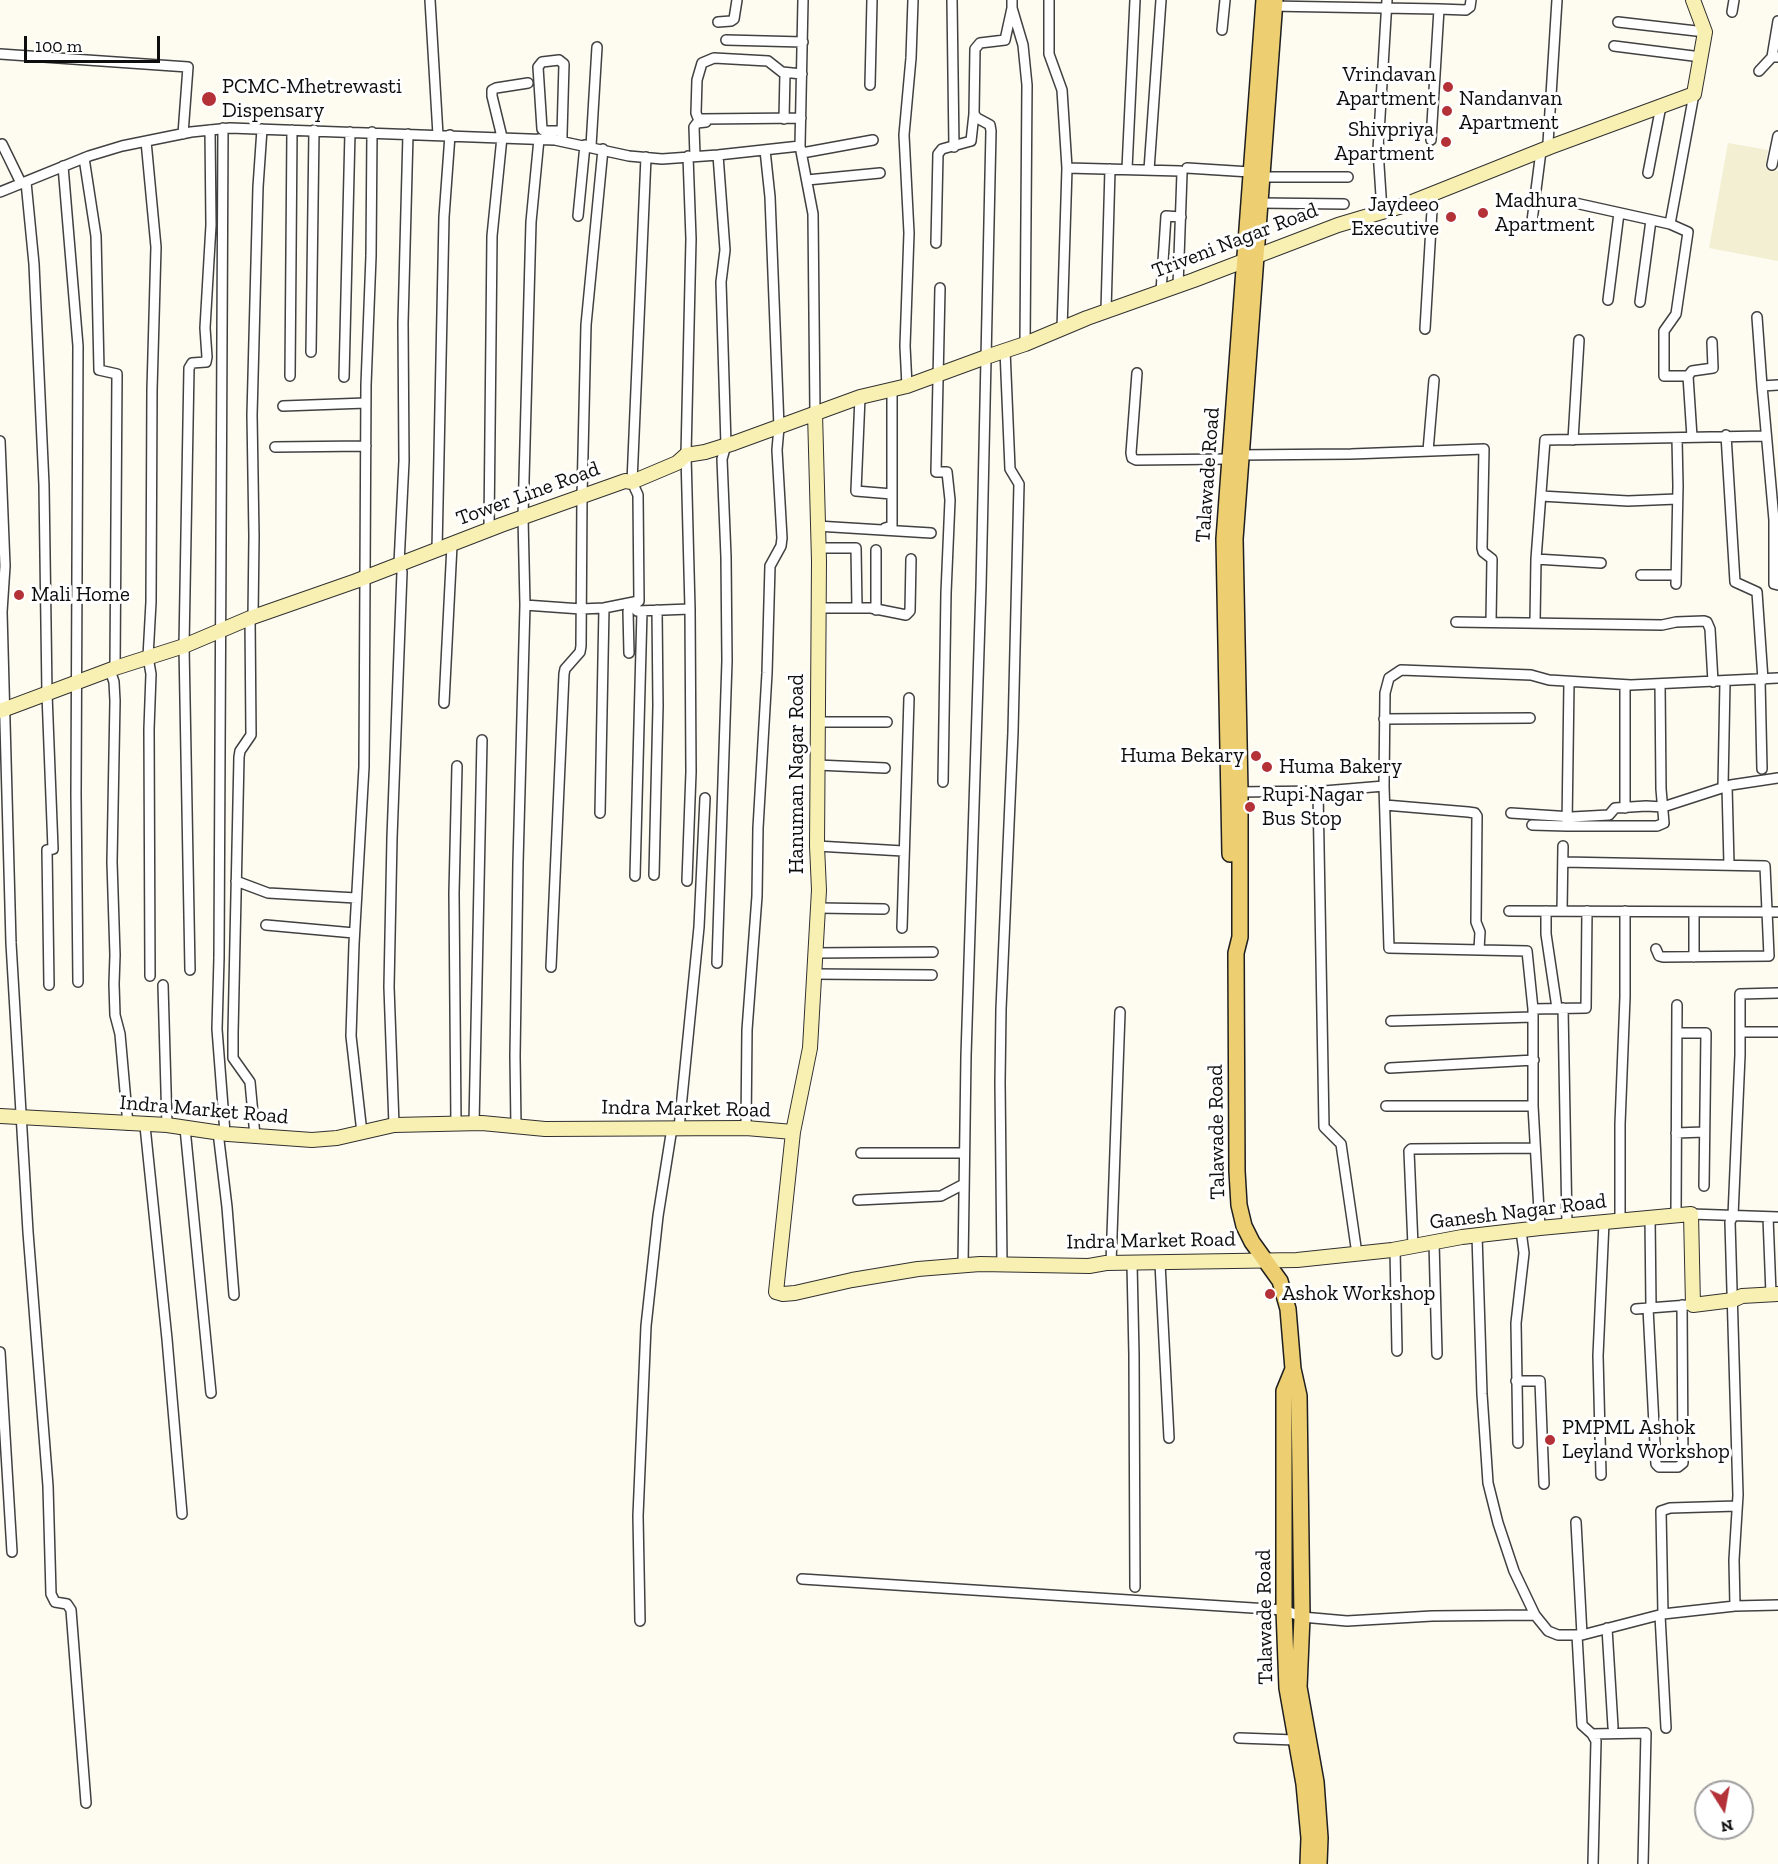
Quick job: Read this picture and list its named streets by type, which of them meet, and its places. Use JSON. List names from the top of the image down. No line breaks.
{"streets":{"main road":["Talawade Road"],"street":["Triveni Nagar Road","Tower Line Road","Hanuman Nagar Road","Indra Market Road","Ganesh Nagar Road"]},"crossings":[["Triveni Nagar Road","Talawade Road"],["Triveni Nagar Road","Tower Line Road"],["Talawade Road","Indra Market Road"],["Talawade Road","Ganesh Nagar Road"],["Tower Line Road","Hanuman Nagar Road"],["Hanuman Nagar Road","Indra Market Road"],["Indra Market Road","Ganesh Nagar Road"]],"places":["Vrindavan Apartment","PCMC-Mhetrewasti Dispensary","Nandanvan Apartment","Shivpriya Apartment","Madhura Apartment","Jaydeeo Executive","Mali Home","Huma Bekary","Huma Bakery","Rupi Nagar Bus Stop","Ashok Workshop","PMPML Ashok Leyland Workshop"],"scale_bar":"100 m","north":"bottom"}
